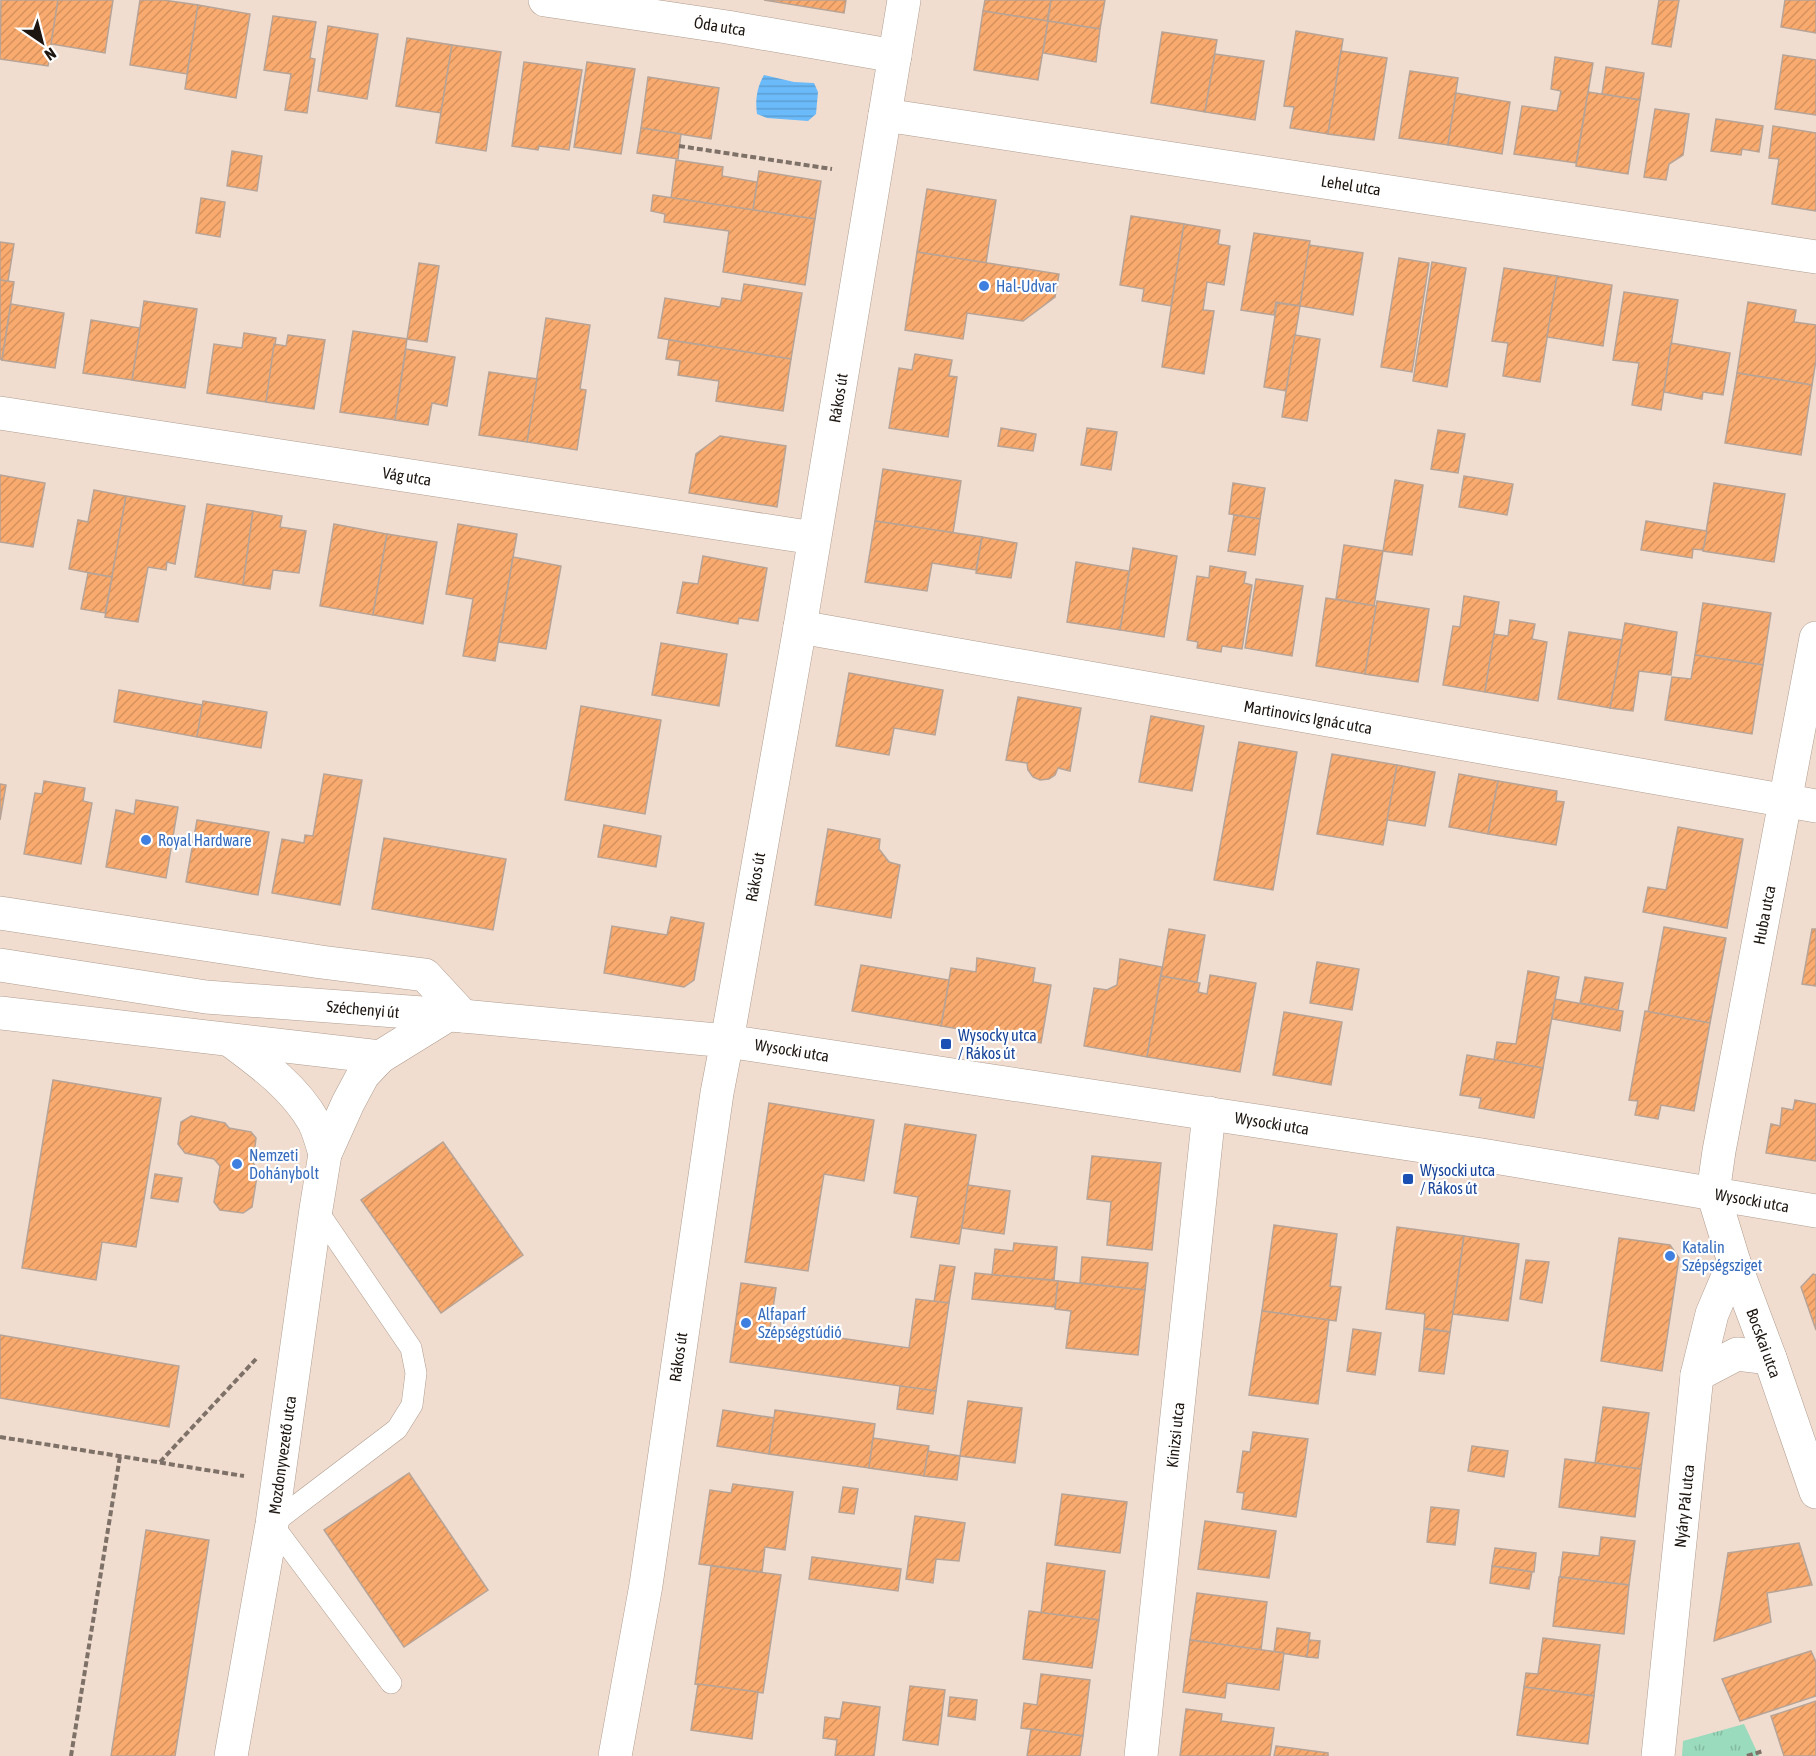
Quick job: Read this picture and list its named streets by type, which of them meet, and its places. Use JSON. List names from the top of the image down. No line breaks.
{"streets":{"street":["Óda utca","Lehel utca","Rákos út","Vág utca","Martinovics Ignác utca","Huba utca","Széchenyi út","Wysocki utca","Bocskai utca","Kinizsi utca","Mozdonyvezető utca","Nyáry Pál utca"]},"crossings":[["Óda utca","Rákos út"],["Lehel utca","Rákos út"],["Rákos út","Vág utca"],["Rákos út","Martinovics Ignác utca"],["Rákos út","Széchenyi út"],["Rákos út","Wysocki utca"],["Martinovics Ignác utca","Huba utca"],["Huba utca","Wysocki utca"],["Huba utca","Bocskai utca"],["Széchenyi út","Wysocki utca"],["Széchenyi út","Mozdonyvezető utca"],["Wysocki utca","Bocskai utca"],["Wysocki utca","Kinizsi utca"],["Bocskai utca","Nyáry Pál utca"]],"places":{"other":["Hal-Udvar","Royal Hardware","Nemzeti Dohánybolt","Katalin Szépségsziget","Alfaparf Szépségstúdió"],"transit":["Wysocky utca / Rákos út","Wysocki utca / Rákos út"]},"north":"bottom right"}
